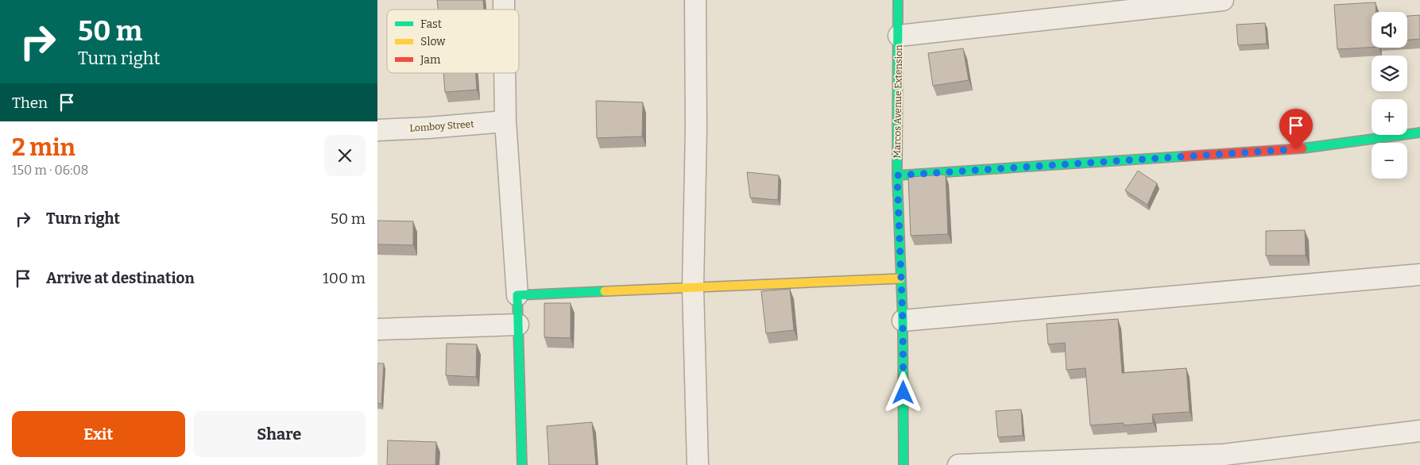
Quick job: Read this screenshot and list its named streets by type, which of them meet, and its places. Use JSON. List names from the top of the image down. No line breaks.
{"streets":{"street":["Marcos Avenue Extension","Lomboy Street"]},"legend":["Fast","Slow","Jam"],"page":{"turn":["50 m","Turn right"],"map_buttons":["+","−"],"then":"Then","heading":["2 min","150 m · 06:08"],"list":[{"name":"Turn right","value":"50 m"},{"name":"Arrive at destination","value":"100 m"}],"buttons":["Exit","Share"]}}
